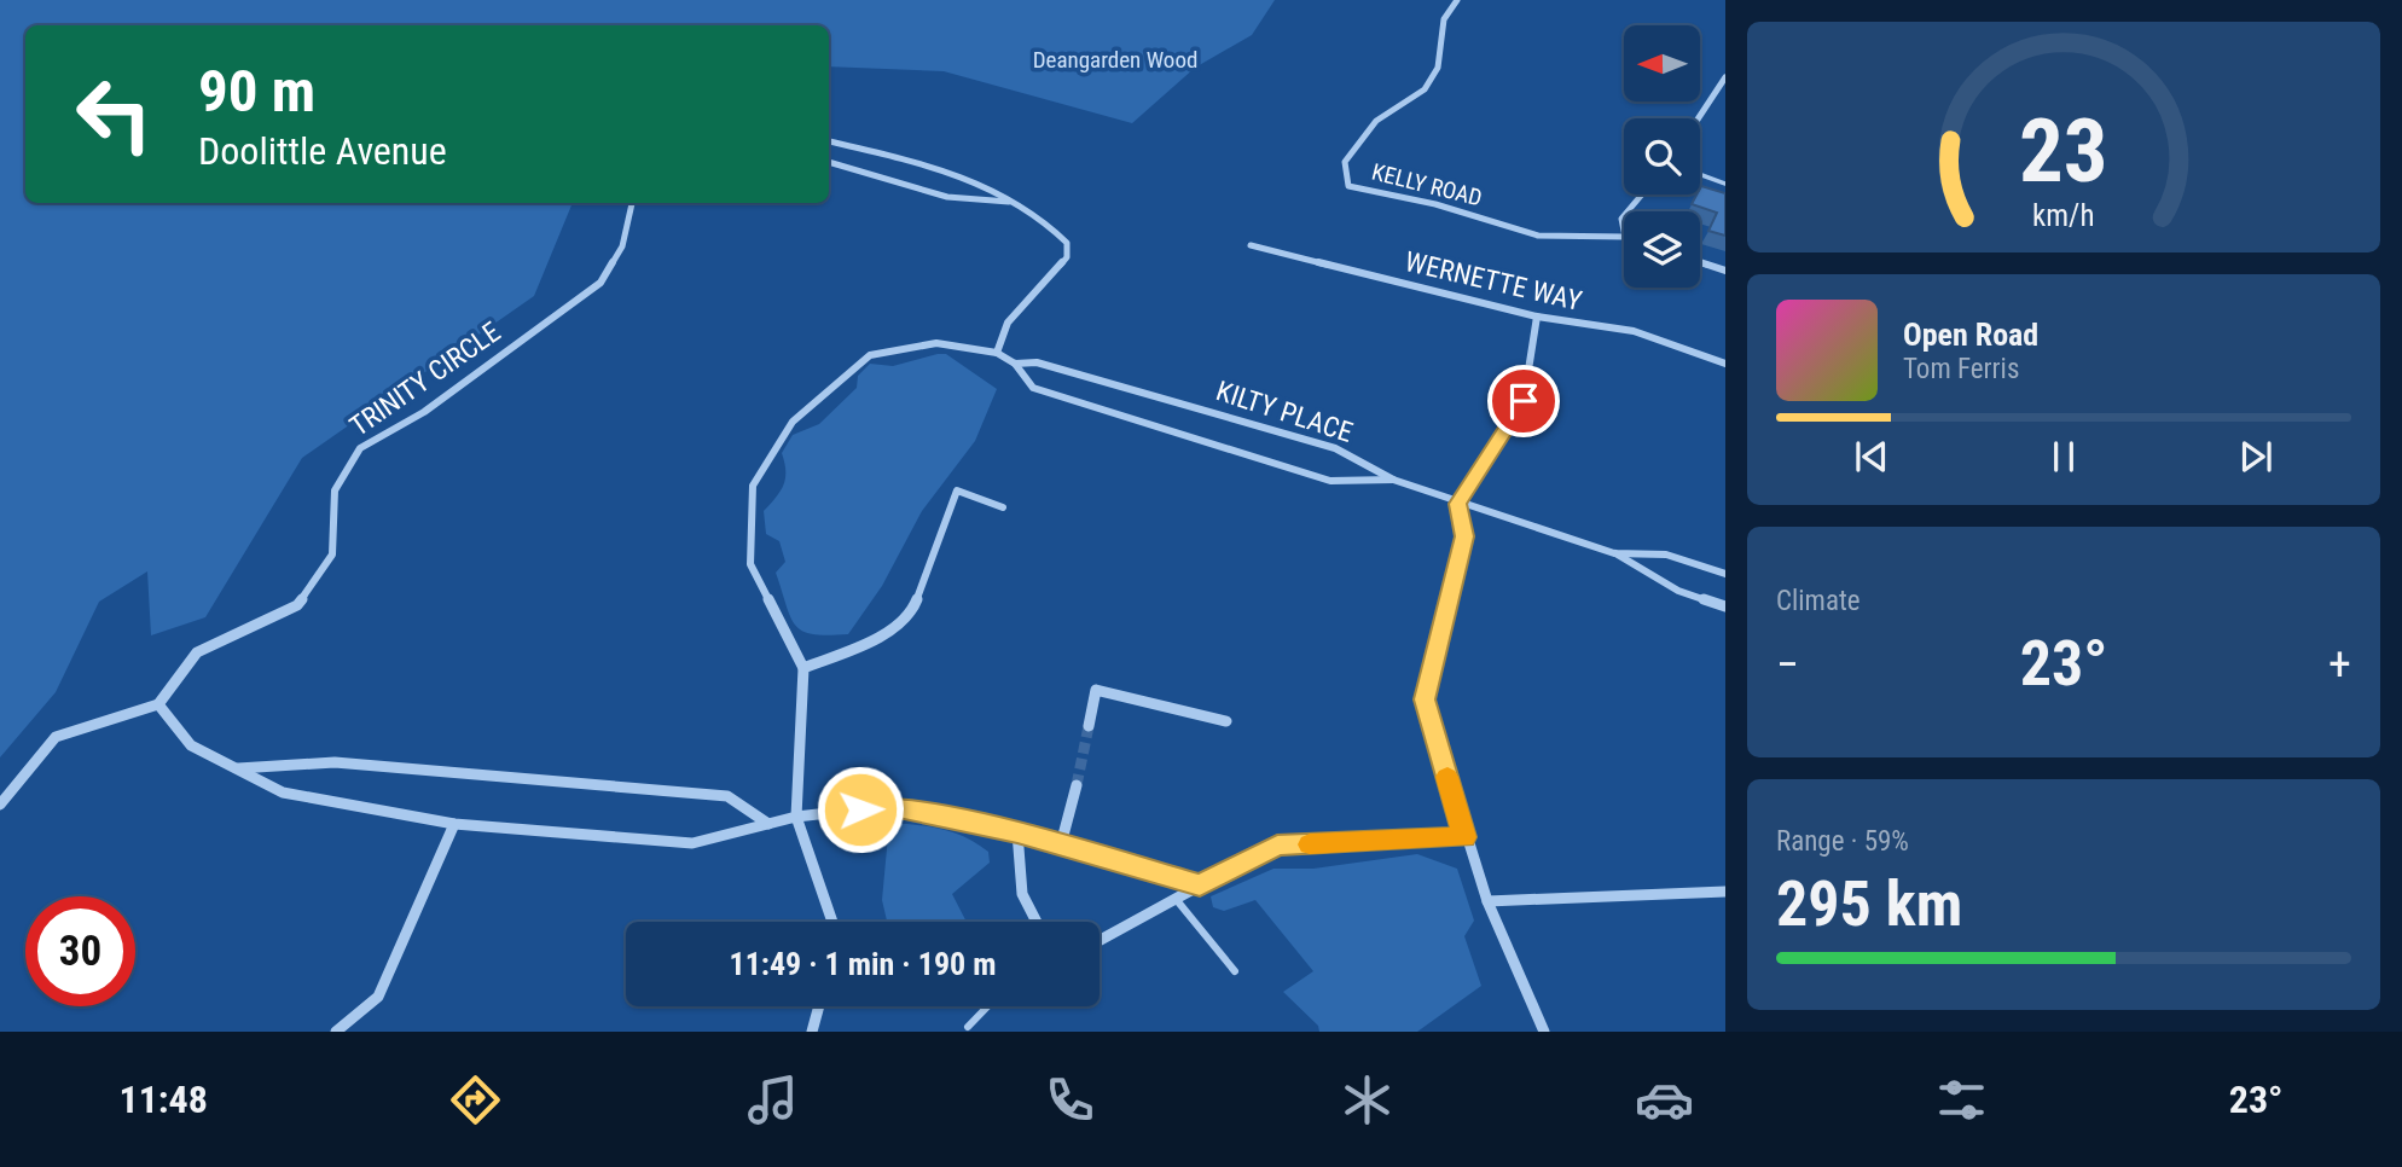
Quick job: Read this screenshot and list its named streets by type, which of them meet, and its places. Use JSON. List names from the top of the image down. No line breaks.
{"streets":{"street":["KELLY ROAD","WERNETTE WAY","TRINITY CIRCLE","KILTY PLACE"]},"parks":["Deangarden Wood"],"north":"left","page":{"turn":["90 m","Doolittle Avenue"],"song":["Open Road","Tom Ferris"],"tile":["Climate",["Range · 59%","295 km"]],"heat":["−","23°","+"],"limit":"30","trip":"11:49 · 1 min · 190 m","tabs":["11:48","23°"],"gauge":["23","km/h"]}}
